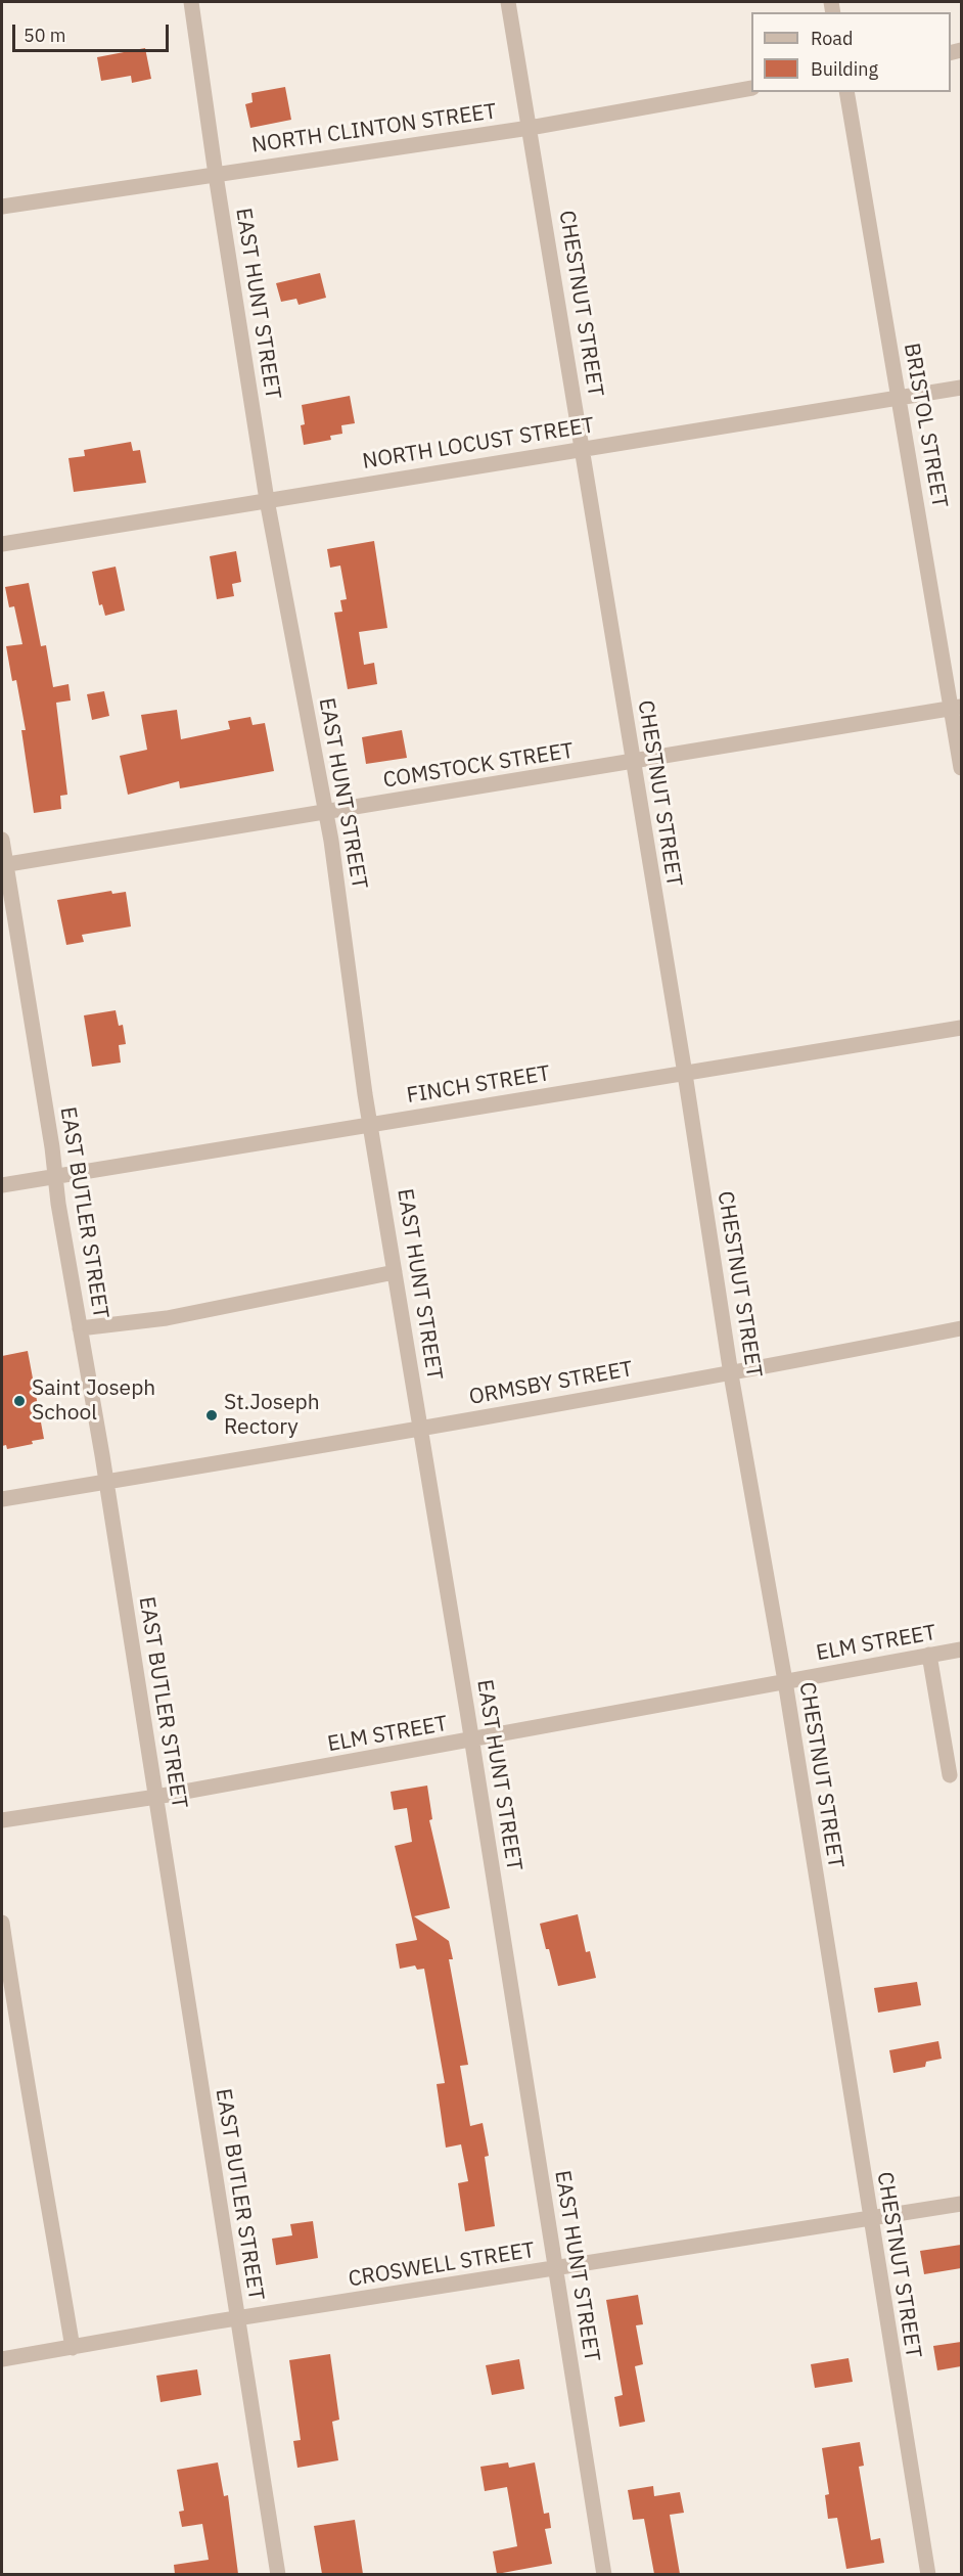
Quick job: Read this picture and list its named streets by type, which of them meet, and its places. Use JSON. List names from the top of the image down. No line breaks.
{"streets":{"street":["NORTH CLINTON STREET","EAST HUNT STREET","CHESTNUT STREET","BRISTOL STREET","NORTH LOCUST STREET","COMSTOCK STREET","FINCH STREET","EAST BUTLER STREET","ORMSBY STREET","ELM STREET","CROSWELL STREET"]},"crossings":[["NORTH CLINTON STREET","EAST HUNT STREET"],["NORTH CLINTON STREET","CHESTNUT STREET"],["EAST HUNT STREET","NORTH LOCUST STREET"],["EAST HUNT STREET","COMSTOCK STREET"],["EAST HUNT STREET","FINCH STREET"],["EAST HUNT STREET","ORMSBY STREET"],["EAST HUNT STREET","ELM STREET"],["EAST HUNT STREET","CROSWELL STREET"],["CHESTNUT STREET","NORTH LOCUST STREET"],["CHESTNUT STREET","COMSTOCK STREET"],["CHESTNUT STREET","FINCH STREET"],["CHESTNUT STREET","ORMSBY STREET"],["CHESTNUT STREET","ELM STREET"],["CHESTNUT STREET","CROSWELL STREET"],["BRISTOL STREET","NORTH LOCUST STREET"],["BRISTOL STREET","COMSTOCK STREET"],["COMSTOCK STREET","EAST BUTLER STREET"],["FINCH STREET","EAST BUTLER STREET"],["EAST BUTLER STREET","ORMSBY STREET"],["EAST BUTLER STREET","ELM STREET"],["EAST BUTLER STREET","CROSWELL STREET"]],"places":["Saint Joseph School","St.Joseph Rectory"],"legend":["Road","Building"],"scale_bar":"50 m"}
